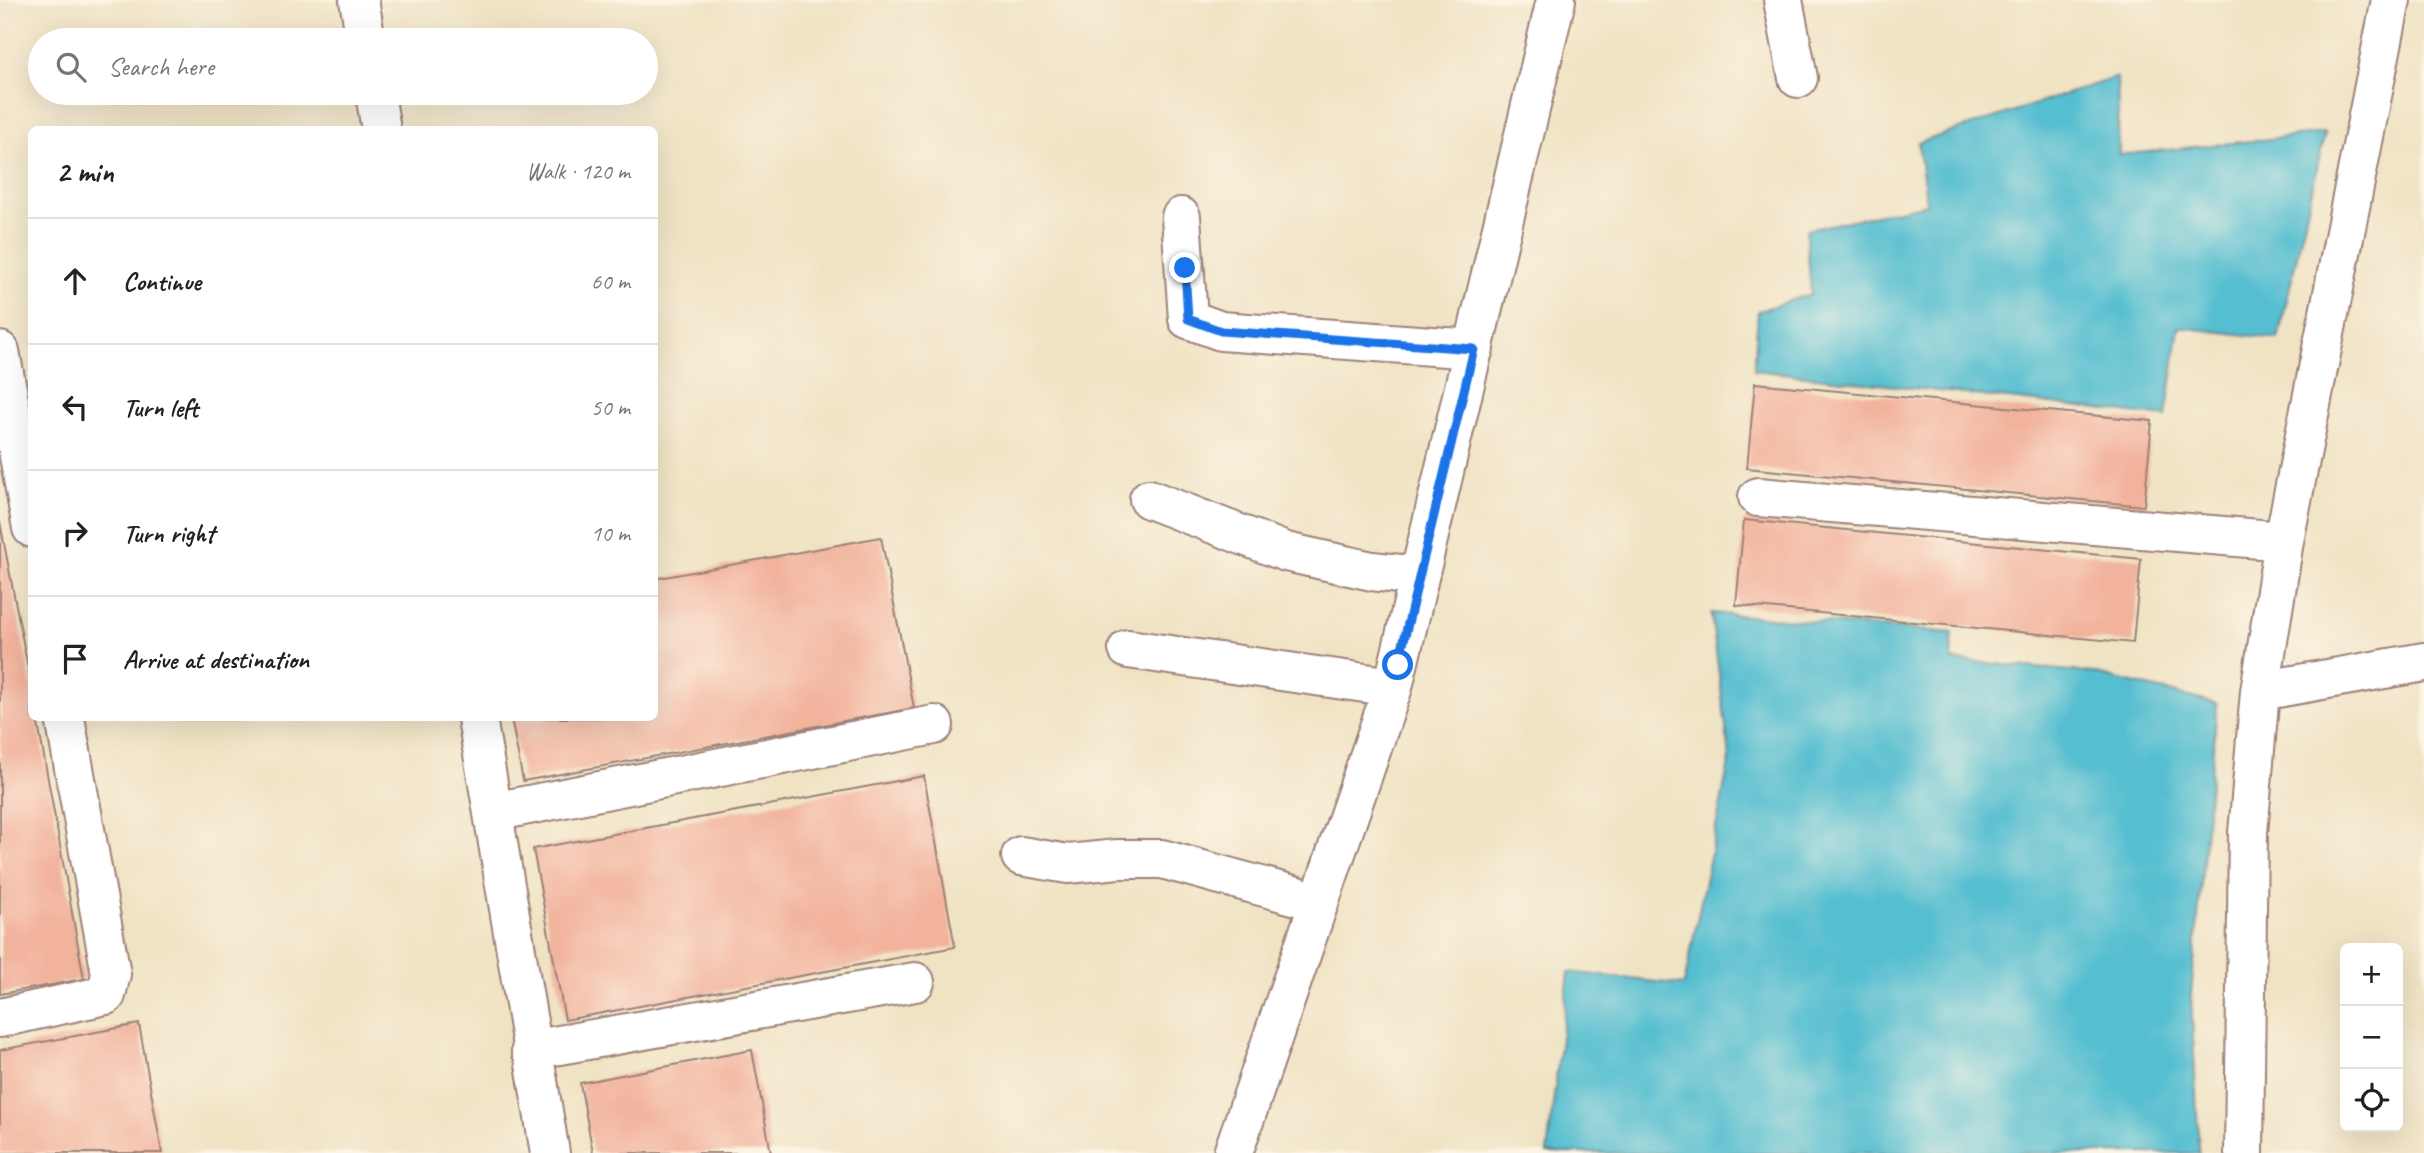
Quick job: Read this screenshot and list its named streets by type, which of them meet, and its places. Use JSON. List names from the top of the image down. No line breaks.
{"page":{"search":"Search here","heading":["2 min","Walk · 120 m"],"list":[["Continue","60 m"],["Turn left","50 m"],["Turn right","10 m"],"Arrive at destination"],"map_buttons":["+","−"]}}
